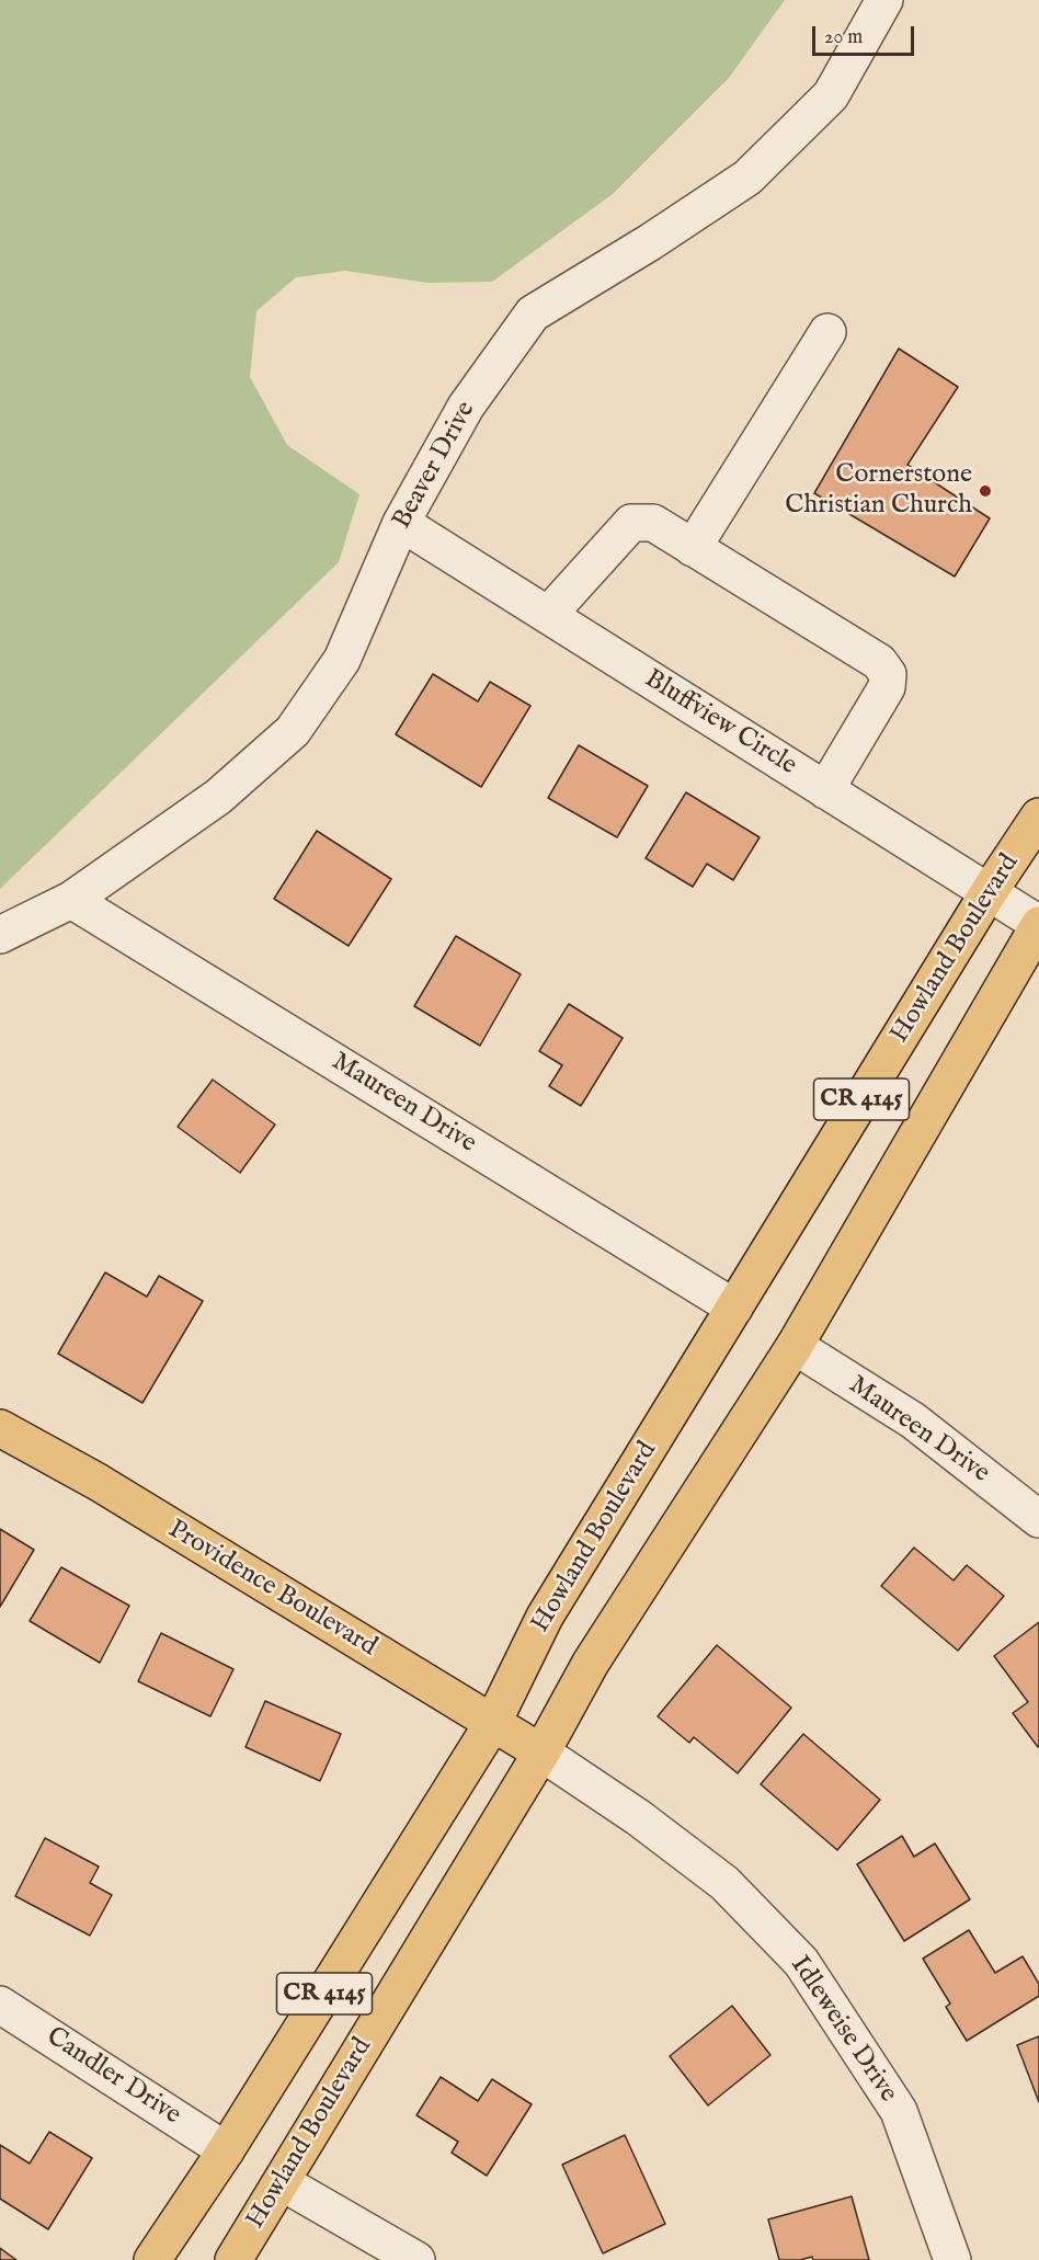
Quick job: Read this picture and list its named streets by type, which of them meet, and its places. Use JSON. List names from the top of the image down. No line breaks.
{"streets":{"main road":["Howland Boulevard","CR 4145","Providence Boulevard"],"street":["Beaver Drive","Bluffview Circle","Maureen Drive","Idleweise Drive","Candler Drive"]},"crossings":[["Beaver Drive","Bluffview Circle"],["Beaver Drive","Maureen Drive"],["Bluffview Circle","Howland Boulevard"],["Howland Boulevard","Maureen Drive"],["Howland Boulevard","Providence Boulevard"],["Howland Boulevard","Idleweise Drive"],["Howland Boulevard","Candler Drive"],["Providence Boulevard","Idleweise Drive"]],"places":["Cornerstone Christian Church"],"scale_bar":"20 m"}
